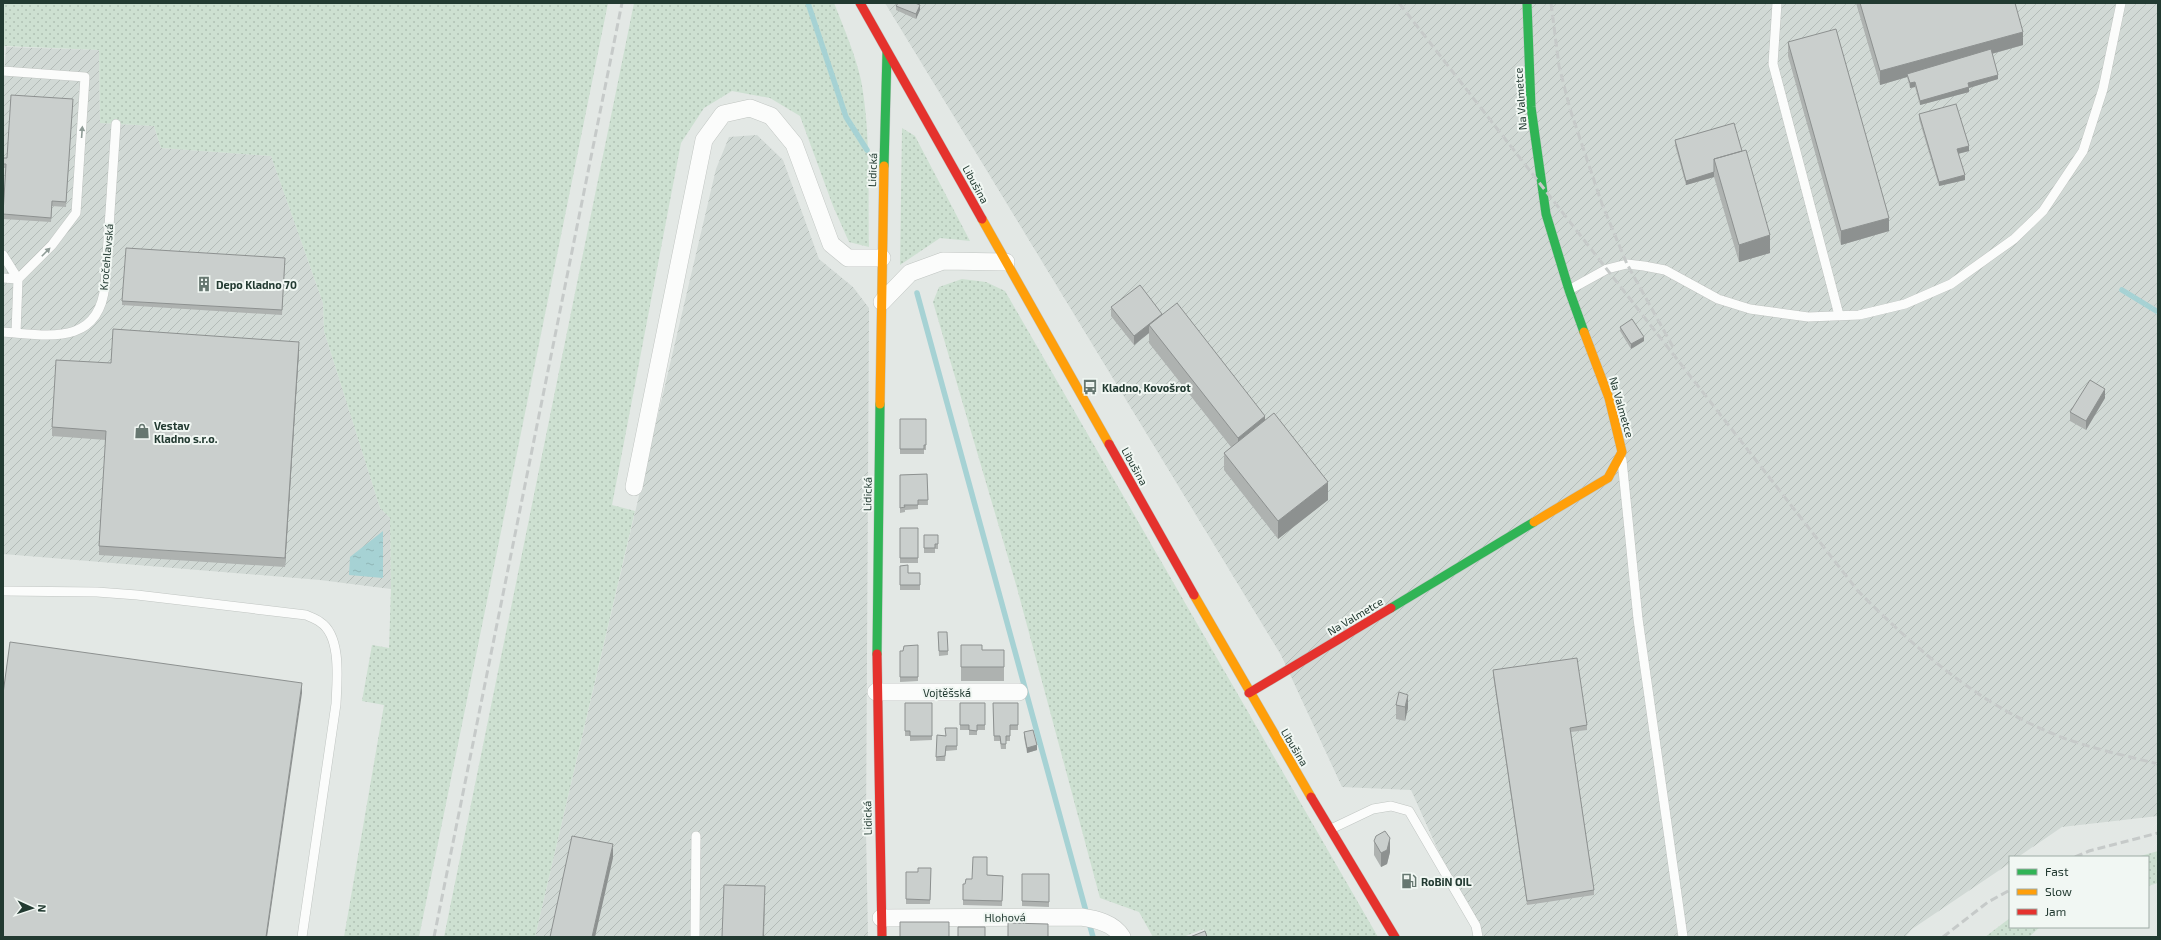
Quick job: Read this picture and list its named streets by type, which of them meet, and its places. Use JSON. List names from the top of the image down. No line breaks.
{"streets":{"street":["Na Valmetce","Lidická","Libušina","Vojtěšská","Hlohová"],"lane":["Kročehlavská"]},"crossings":[["Na Valmetce","Libušina"],["Lidická","Libušina"],["Lidická","Vojtěšská"],["Lidická","Hlohová"]],"places":{"building":["Depo Kladno 70"],"bus stop":["Kladno, Kovošrot"],"shop":["Vestav Kladno s.r.o."],"fuel station":["RoBiN OIL"]},"legend":["Fast","Slow","Jam"],"north":"right"}
